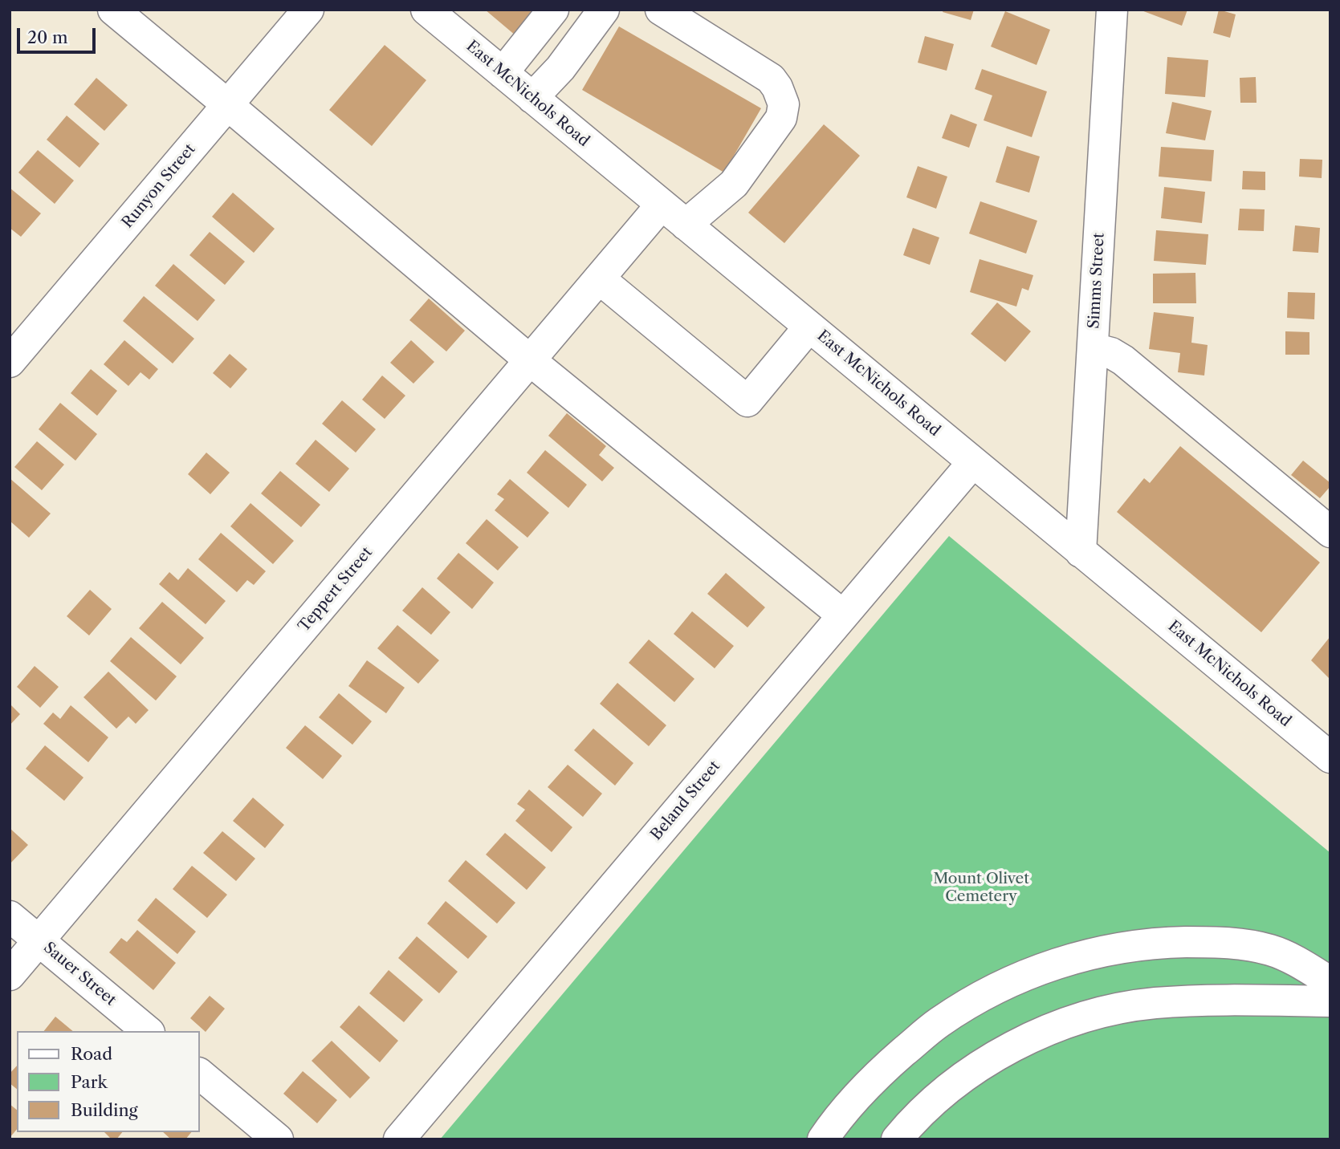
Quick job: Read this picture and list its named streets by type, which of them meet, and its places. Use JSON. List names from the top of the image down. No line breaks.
{"streets":{"street":["East McNichols Road","Runyon Street","Simms Street","Teppert Street","Beland Street","Sauer Street"]},"crossings":[["East McNichols Road","Simms Street"],["East McNichols Road","Teppert Street"],["East McNichols Road","Beland Street"],["Teppert Street","Sauer Street"]],"parks":["Mount Olivet Cemetery"],"legend":["Road","Park","Building"],"scale_bar":"20 m"}
